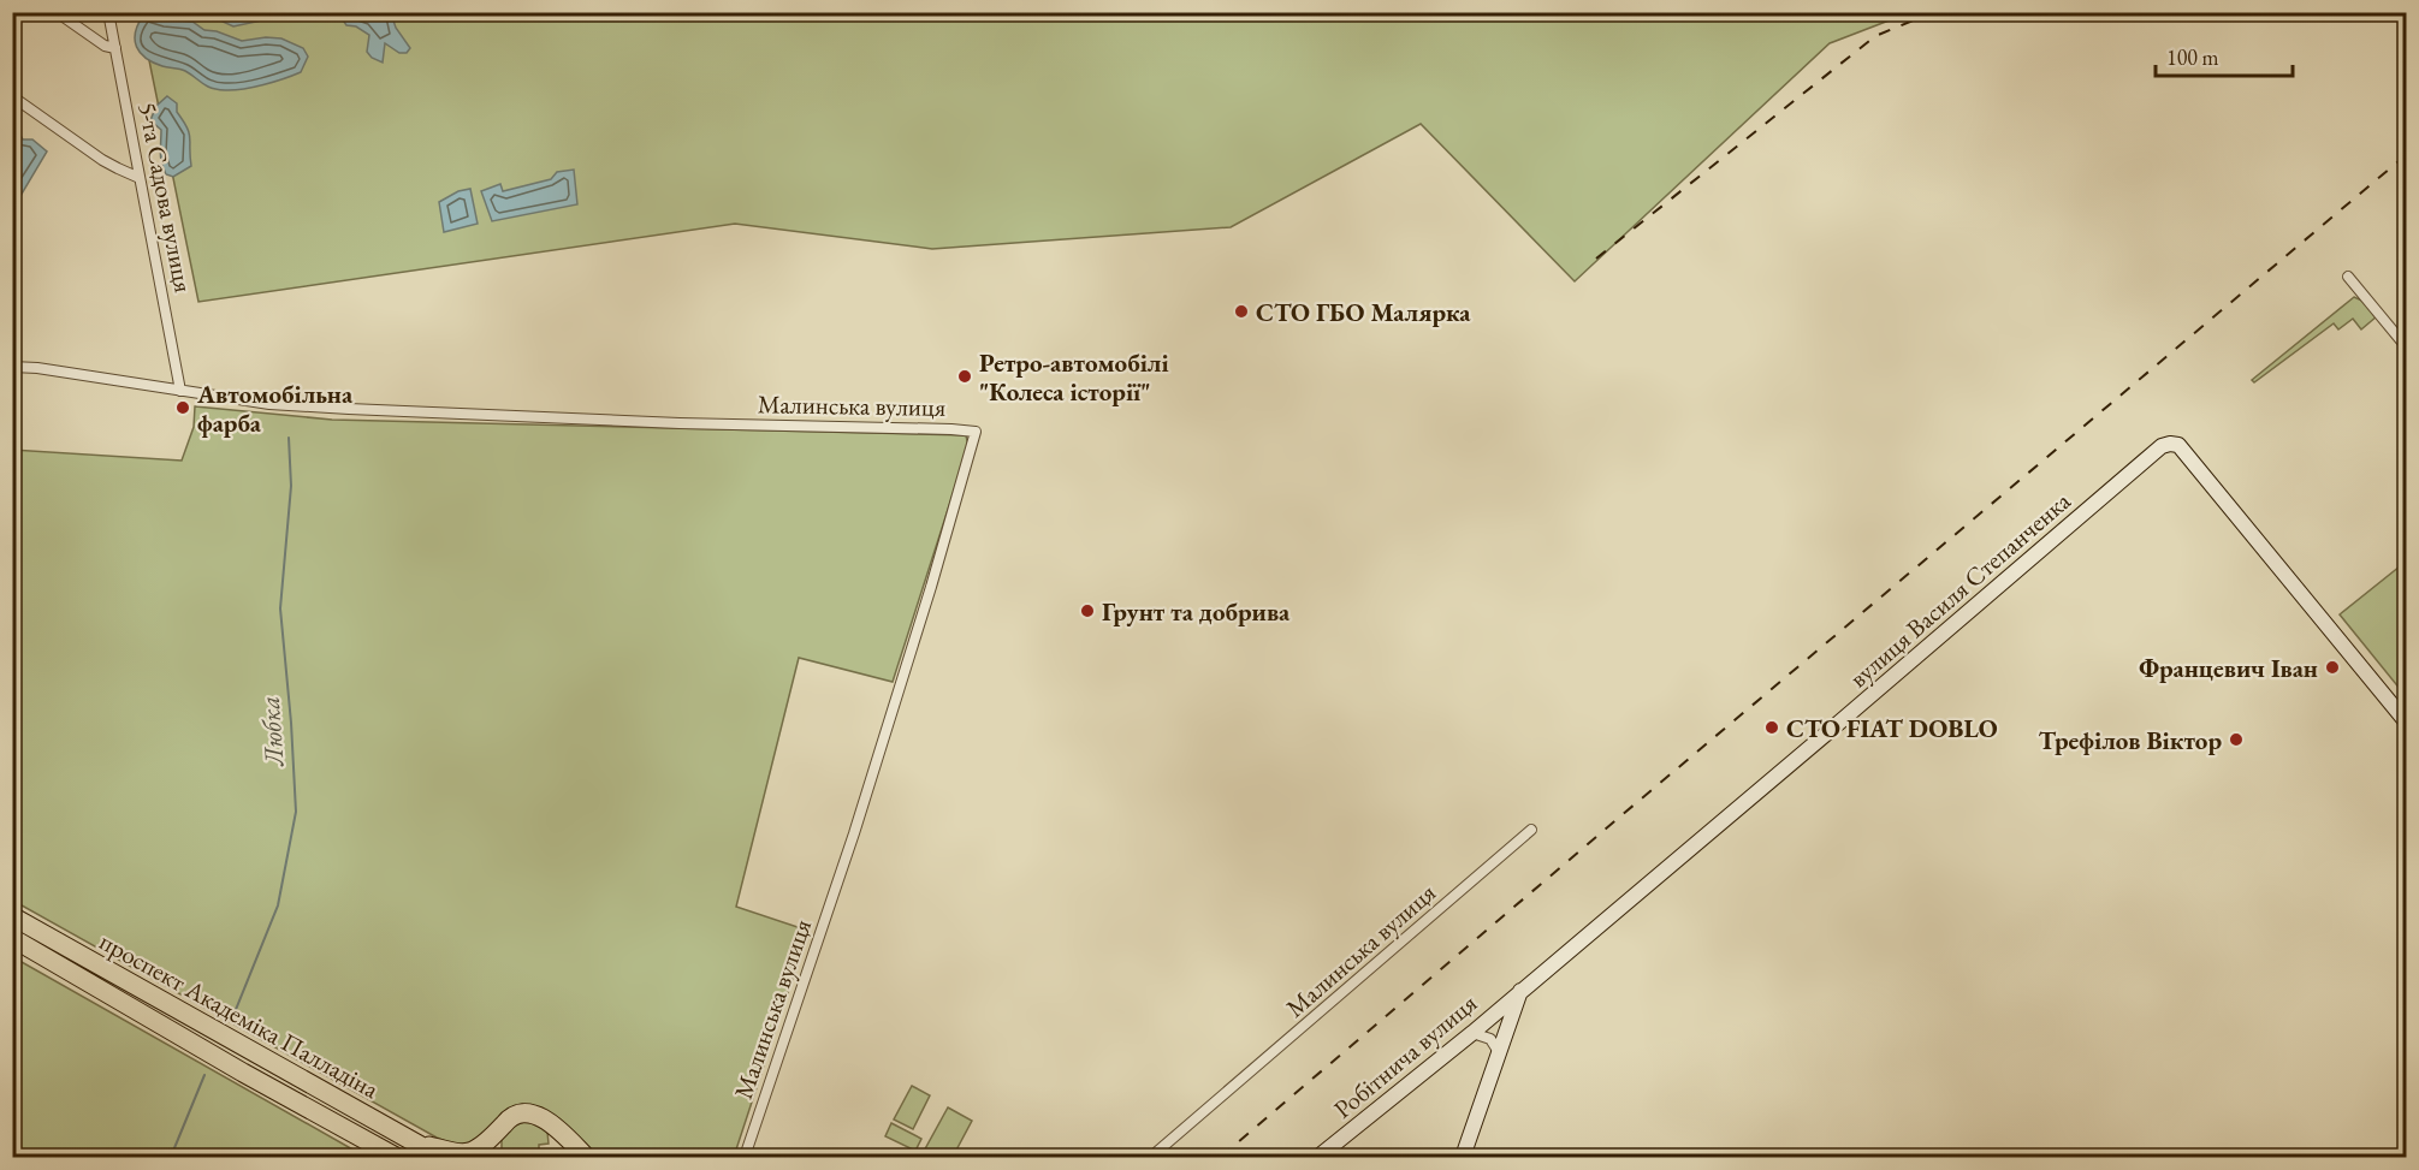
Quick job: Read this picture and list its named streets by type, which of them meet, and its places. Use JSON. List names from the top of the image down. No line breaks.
{"streets":{"highway":["проспект Академіка Палладіна"],"street":["5-та Садова вулиця","Малинська вулиця","вулиця Василя Степанченка","Робітнича вулиця"]},"crossings":[["5-та Садова вулиця","Малинська вулиця"],["вулиця Василя Степанченка","Робітнича вулиця"]],"water":["Любка"],"places":["СТО ГБО Малярка","Ретро-автомобілі \"Колеса історії\"","Автомобільна фарба","Грунт та добрива","Францевич Іван","СТО FIAT DOBLO","Трефілов Віктор"],"scale_bar":"100 m"}
